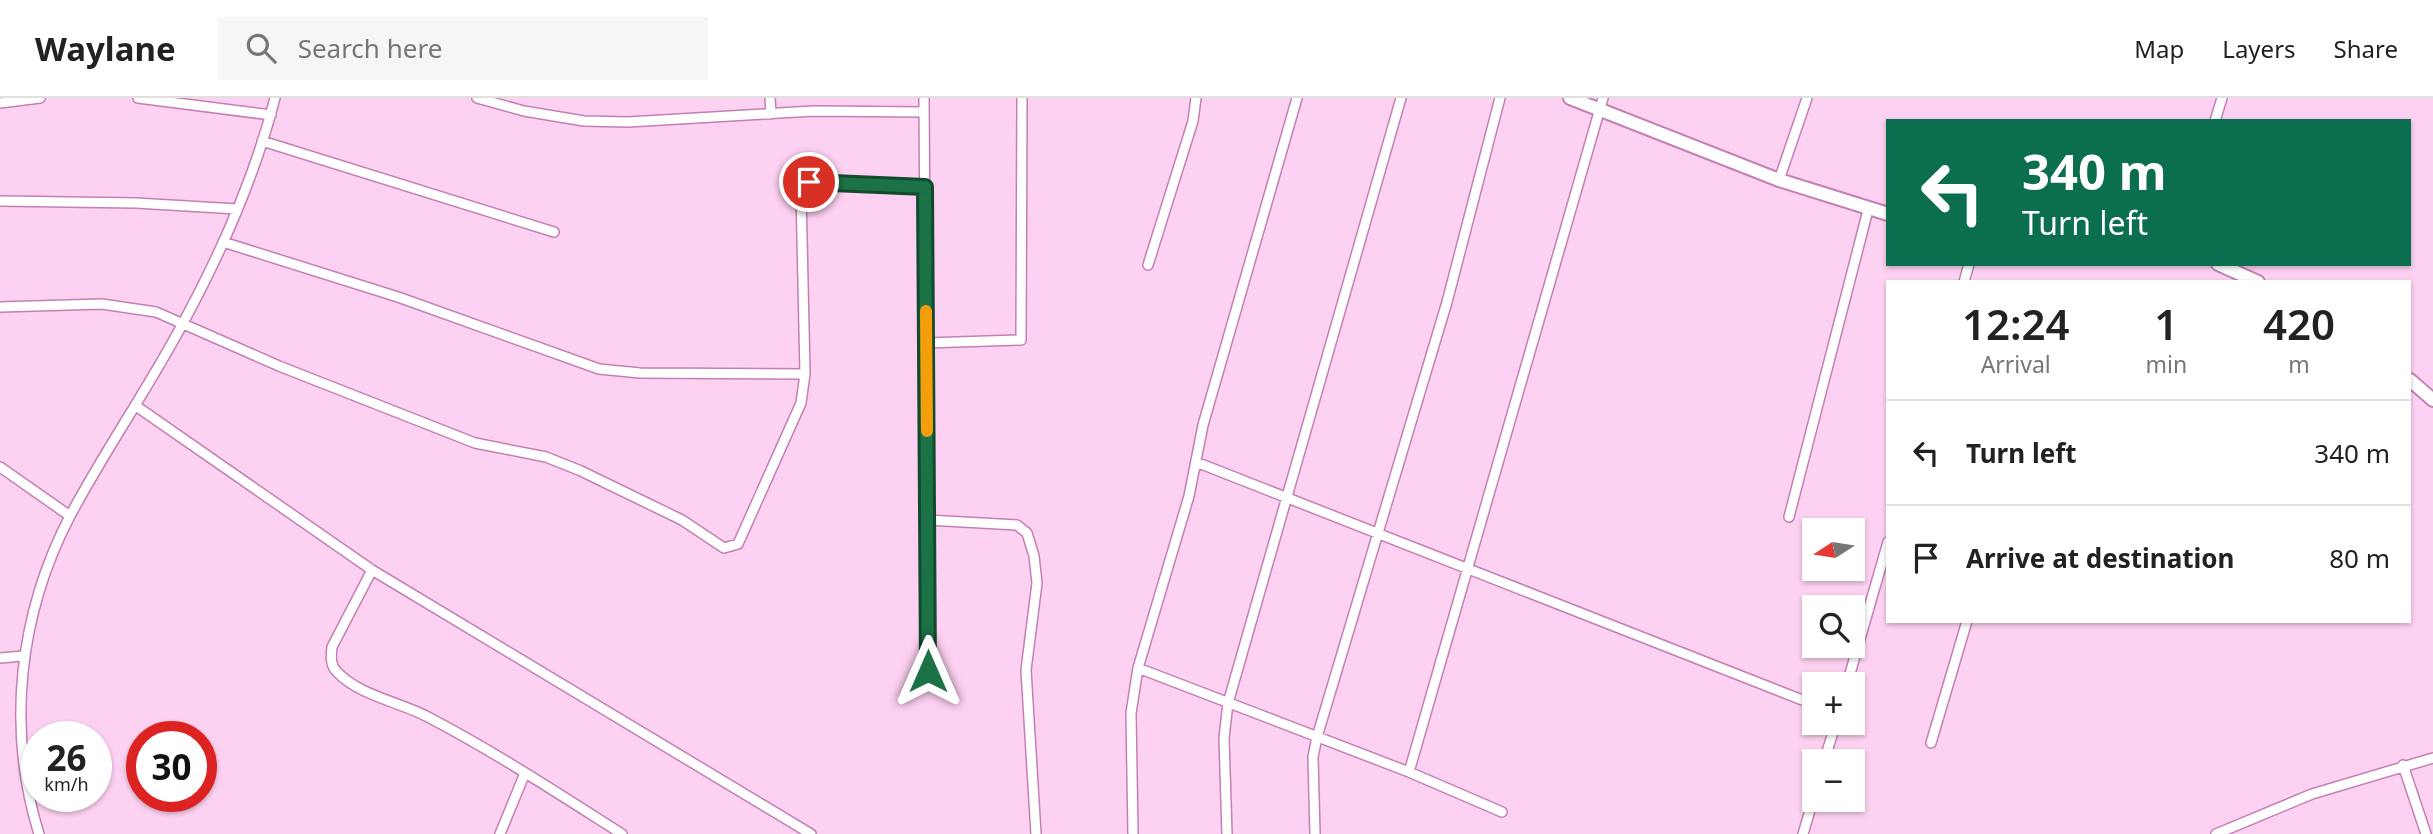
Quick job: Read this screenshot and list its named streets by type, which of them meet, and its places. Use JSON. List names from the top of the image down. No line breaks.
{"north":"left","page":{"header":"Waylane","search":"Search here","nav":["Map","Layers","Share"],"turn":["340 m","Turn left"],"eta":["12:24","Arrival","1","min","420","m"],"list":[{"name":"Turn left","value":"340 m"},{"name":"Arrive at destination","value":"80 m"}],"map_buttons":["+","−"],"speed":"26 km/h","limit":"30"}}
